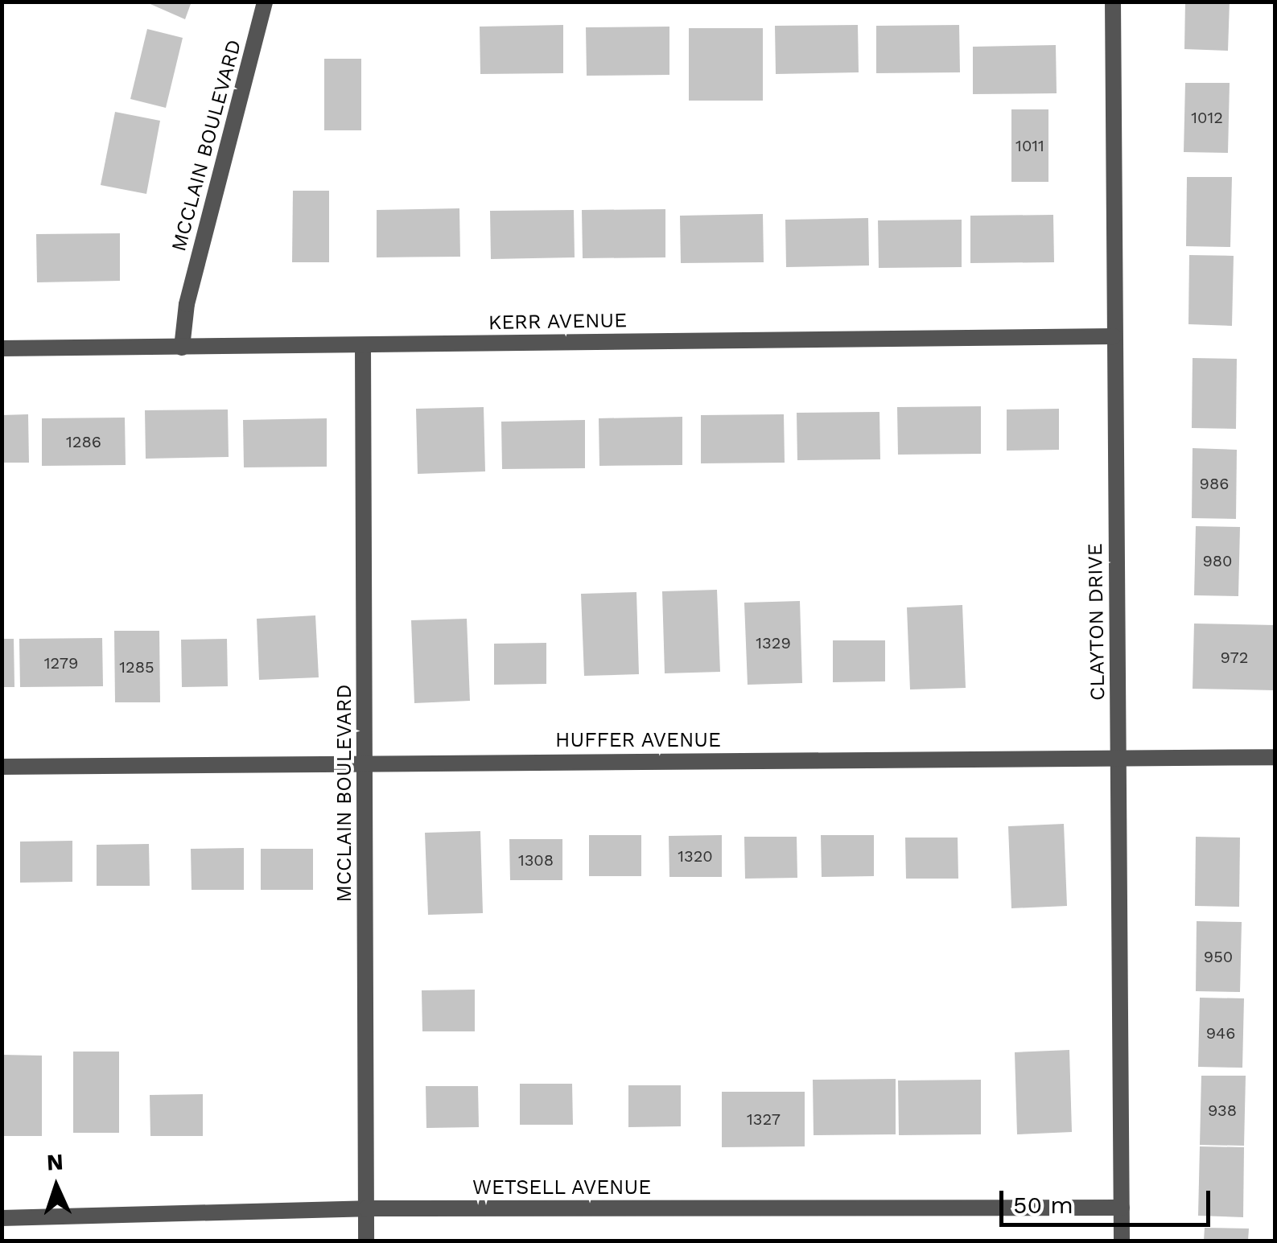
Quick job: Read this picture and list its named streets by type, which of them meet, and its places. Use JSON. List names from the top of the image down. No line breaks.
{"streets":{"street":["MCCLAIN BOULEVARD","KERR AVENUE","CLAYTON DRIVE","HUFFER AVENUE","WETSELL AVENUE"]},"crossings":[["MCCLAIN BOULEVARD","KERR AVENUE"],["MCCLAIN BOULEVARD","HUFFER AVENUE"],["MCCLAIN BOULEVARD","WETSELL AVENUE"],["KERR AVENUE","CLAYTON DRIVE"],["CLAYTON DRIVE","HUFFER AVENUE"],["CLAYTON DRIVE","WETSELL AVENUE"]],"house_numbers":["1012","1011","1286","986","980","1329","972","1279","1285","1320","1308","950","946","938","1327"],"scale_bar":"50 m","north":"top"}
